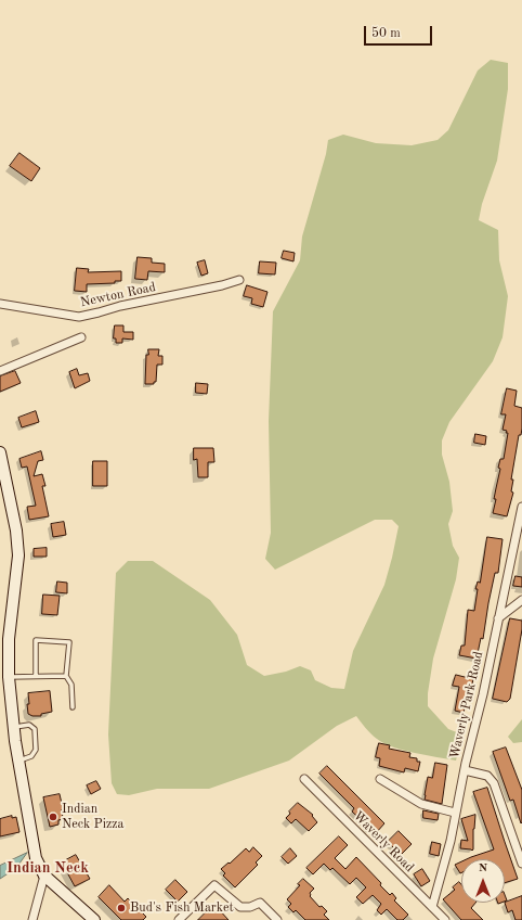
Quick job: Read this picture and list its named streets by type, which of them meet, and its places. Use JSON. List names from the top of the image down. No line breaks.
{"streets":{"street":["Newton Road","Waverly Park Road","Waverly Road"]},"crossings":[["Waverly Park Road","Waverly Road"]],"districts":["Indian Neck"],"places":["Indian Neck Pizza","Bud's Fish Market"],"scale_bar":"50 m","north":"top"}
